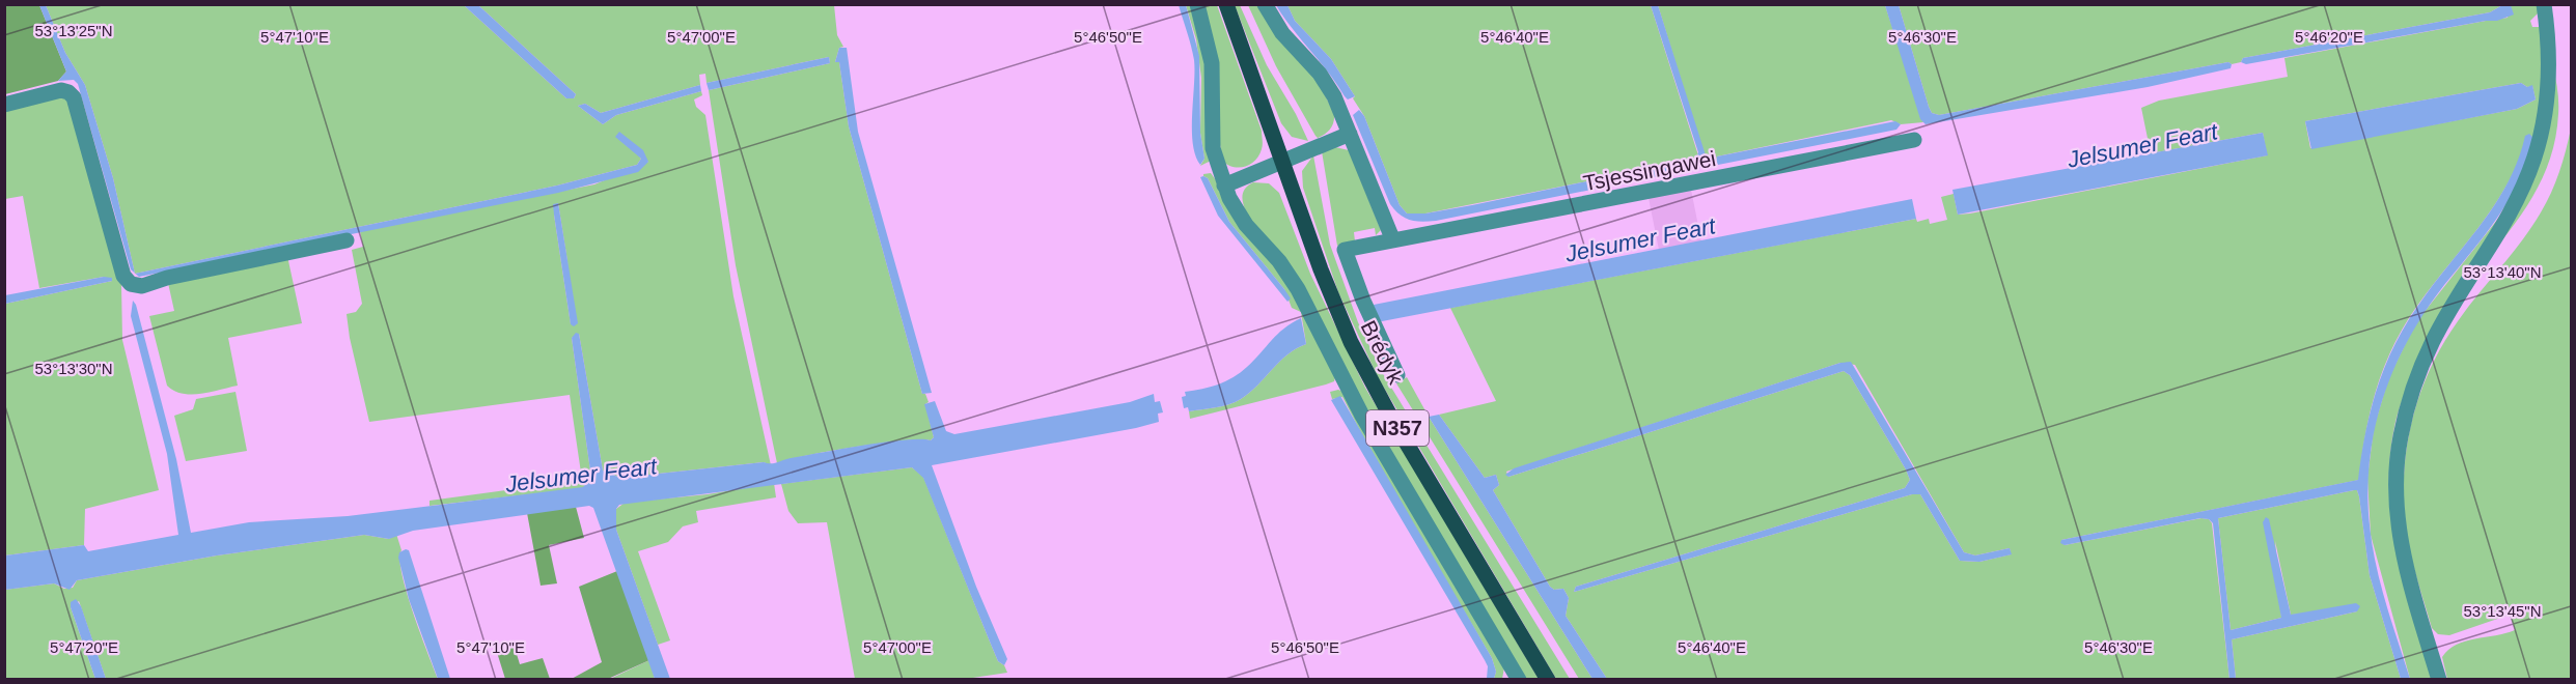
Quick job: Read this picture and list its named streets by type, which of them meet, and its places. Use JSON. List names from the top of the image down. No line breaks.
{"streets":{"main road":["Brédyk","N357"],"street":["Tsjessingawei"]},"crossings":[["Tsjessingawei","Brédyk"],["Brédyk","N357"]],"water":["Jelsumer Feart"],"coordinates":["53°13'25\"N","5°47'10\"E","5°47'00\"E","5°46'50\"E","5°46'40\"E","5°46'30\"E","5°46'20\"E","53°13'40\"N","53°13'30\"N","53°13'45\"N","5°47'20\"E"]}
